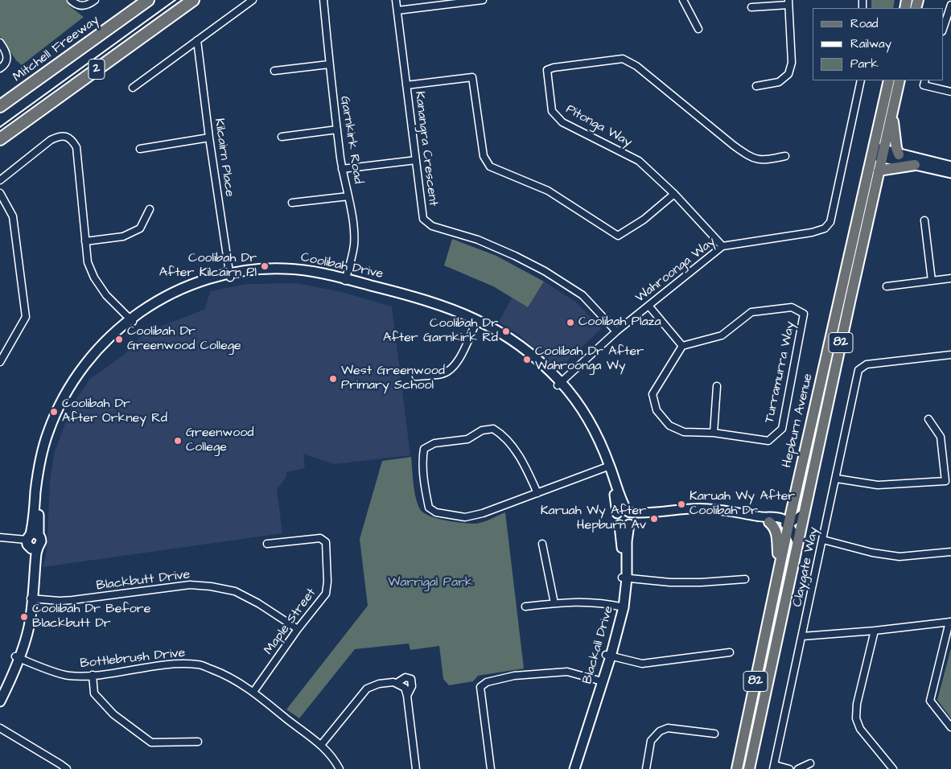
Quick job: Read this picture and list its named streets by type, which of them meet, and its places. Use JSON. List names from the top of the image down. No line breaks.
{"streets":{"highway":["Mitchell Freeway","2"],"main road":["Coolibah Drive","82","Hepburn Avenue","Blackall Drive"],"street":["Pitonga Way","Garnkirk Road","Kanangra Crescent","Kilcairn Place","Wahroonga Way","Turramurra Way","Claygate Way","Blackbutt Drive","Maple Street","Bottlebrush Drive"]},"crossings":[["Pitonga Way","Wahroonga Way"],["Garnkirk Road","Coolibah Drive"],["Kanangra Crescent","Wahroonga Way"],["Kilcairn Place","Coolibah Drive"],["Coolibah Drive","Wahroonga Way"],["Coolibah Drive","Blackbutt Drive"],["Coolibah Drive","Blackall Drive"],["Coolibah Drive","Bottlebrush Drive"],["Blackbutt Drive","Maple Street"],["Maple Street","Bottlebrush Drive"]],"parks":["Warrigal Park"],"places":["Coolibah Dr After Kilcairn Pl","Coolibah Plaza","Coolibah Dr After Garnkirk Rd","Coolibah Dr Greenwood College","Coolibah Dr After Wahroonga Wy","West Greenwood Primary School","Coolibah Dr After Orkney Rd","Greenwood College","Karuah Wy After Coolibah Dr","Karuah Wy After Hepburn Av","Coolibah Dr Before Blackbutt Dr"],"legend":["Road","Railway","Park"]}
